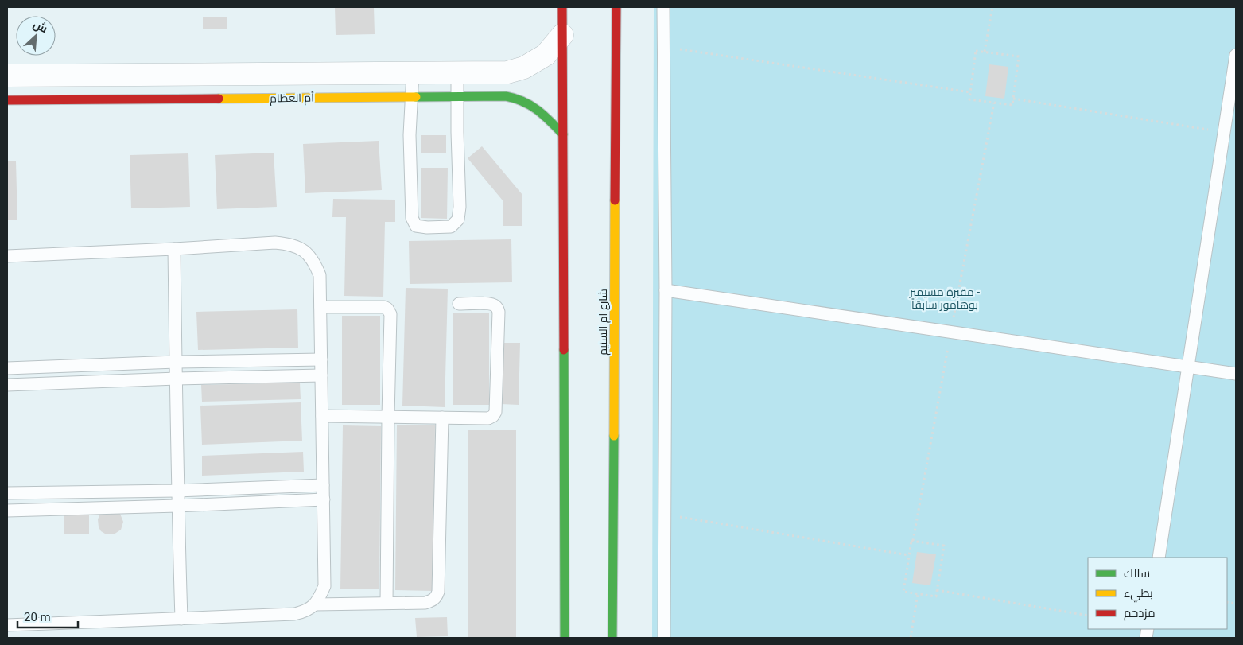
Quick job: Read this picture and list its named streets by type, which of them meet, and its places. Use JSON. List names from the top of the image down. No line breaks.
{"streets":{"main road":["أم العظام","شارع ام السنيم"]},"parks":["مقبرة مسيمير - بوهامور سابقاً"],"legend":["سالك","بطيء","مزدحم"],"scale_bar":"20 m","north":"top right"}
